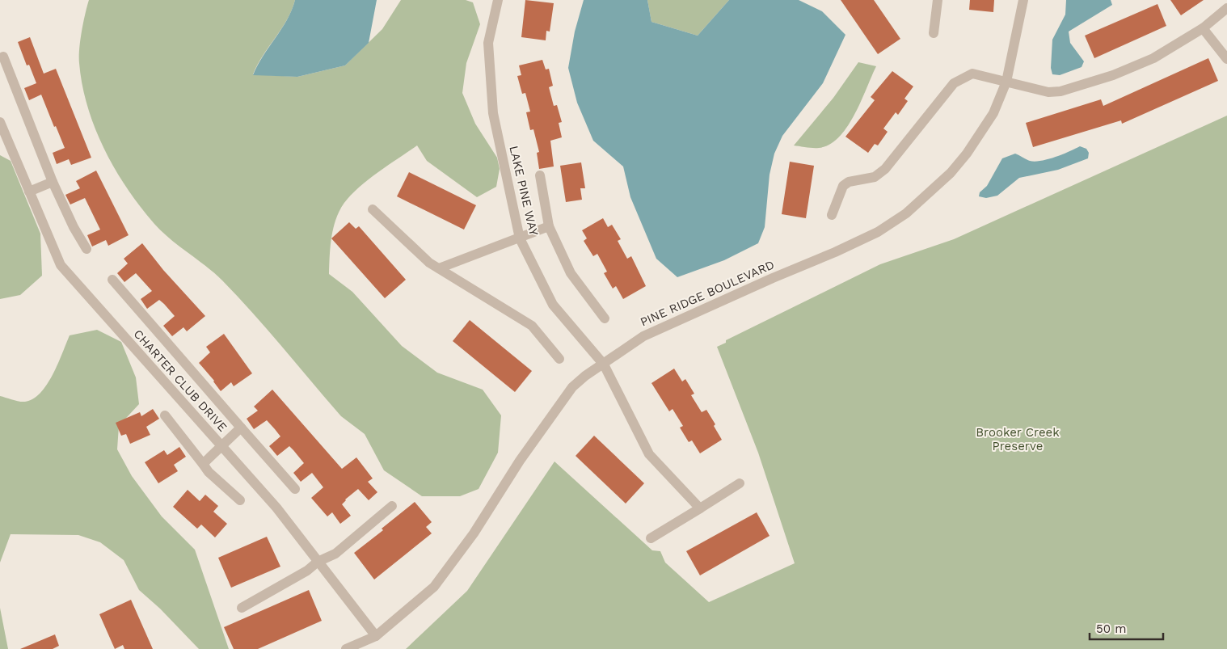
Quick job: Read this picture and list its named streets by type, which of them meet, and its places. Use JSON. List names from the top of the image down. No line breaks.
{"streets":{"street":["LAKE PINE WAY","PINE RIDGE BOULEVARD","CHARTER CLUB DRIVE"]},"crossings":[["LAKE PINE WAY","PINE RIDGE BOULEVARD"],["PINE RIDGE BOULEVARD","CHARTER CLUB DRIVE"]],"parks":["Brooker Creek Preserve"],"scale_bar":"50 m"}
